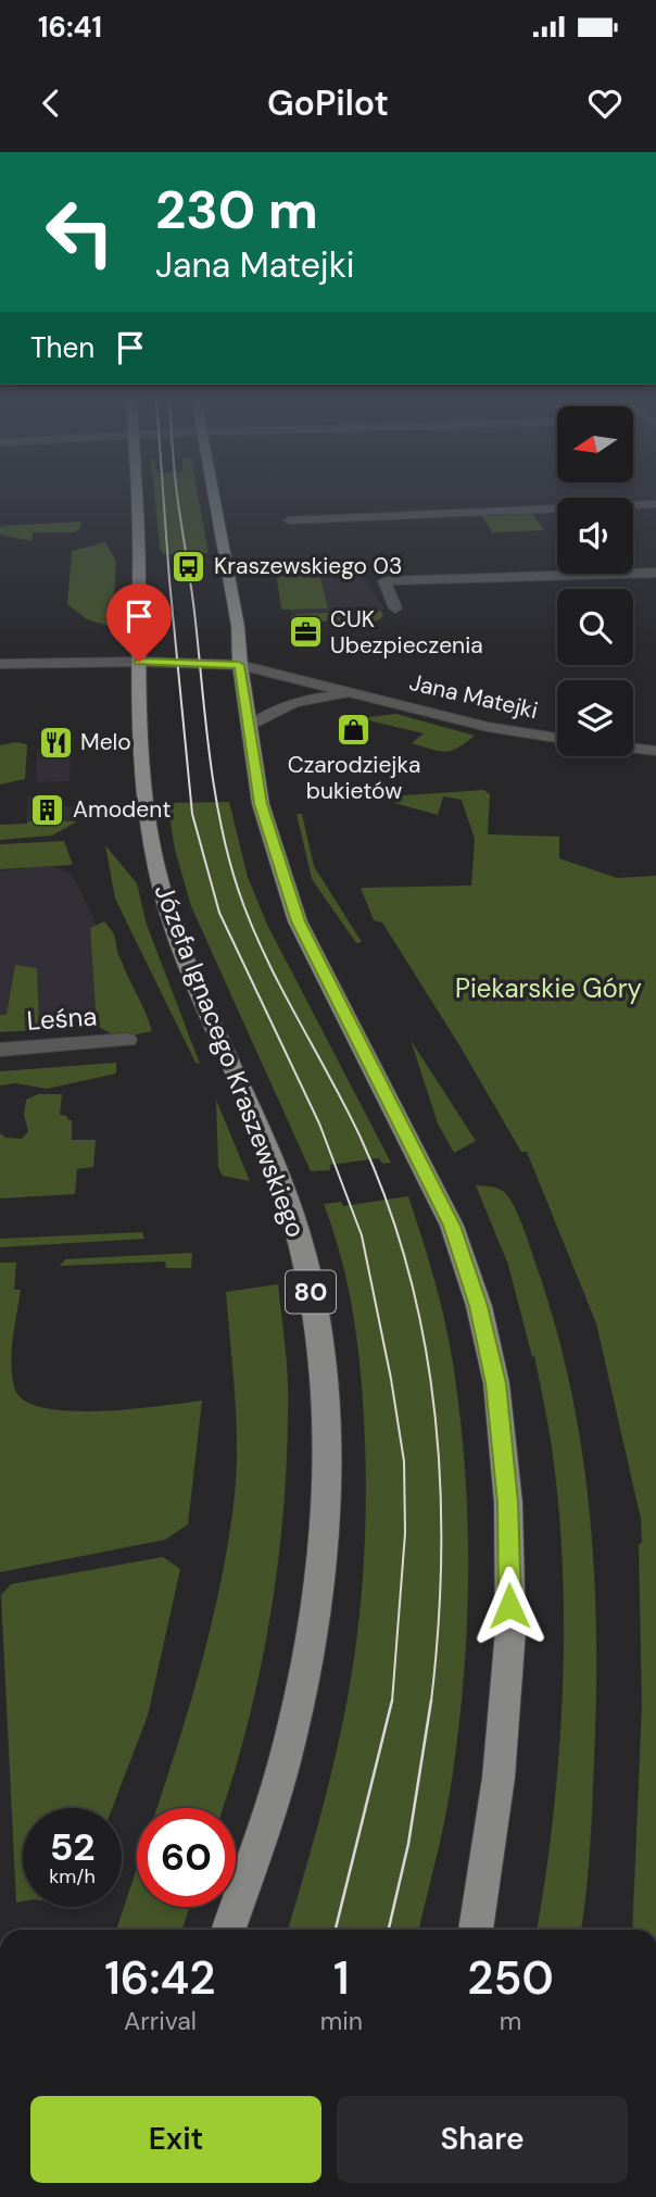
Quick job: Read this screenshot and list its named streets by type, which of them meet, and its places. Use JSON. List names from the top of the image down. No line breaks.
{"streets":{"main road":["Józefa Ignacego Kraszewskiego","80"],"street":["Jana Matejki","Leśna"]},"crossings":[["Jana Matejki","Józefa Ignacego Kraszewskiego"]],"parks":["Piekarskie Góry"],"places":{"bus stop":["Kraszewskiego 03"],"office":["CUK Ubezpieczenia"],"shop":["Czarodziejka bukietów"],"restaurant":["Melo"],"building":["Amodent"]},"north":"left","page":{"status":"16:41","header":"GoPilot","turn":["230 m","Jana Matejki"],"then":"Then","speed":"52 km/h","limit":"60","eta":["16:42","Arrival","1","min","250","m"],"buttons":["Exit","Share"]}}
